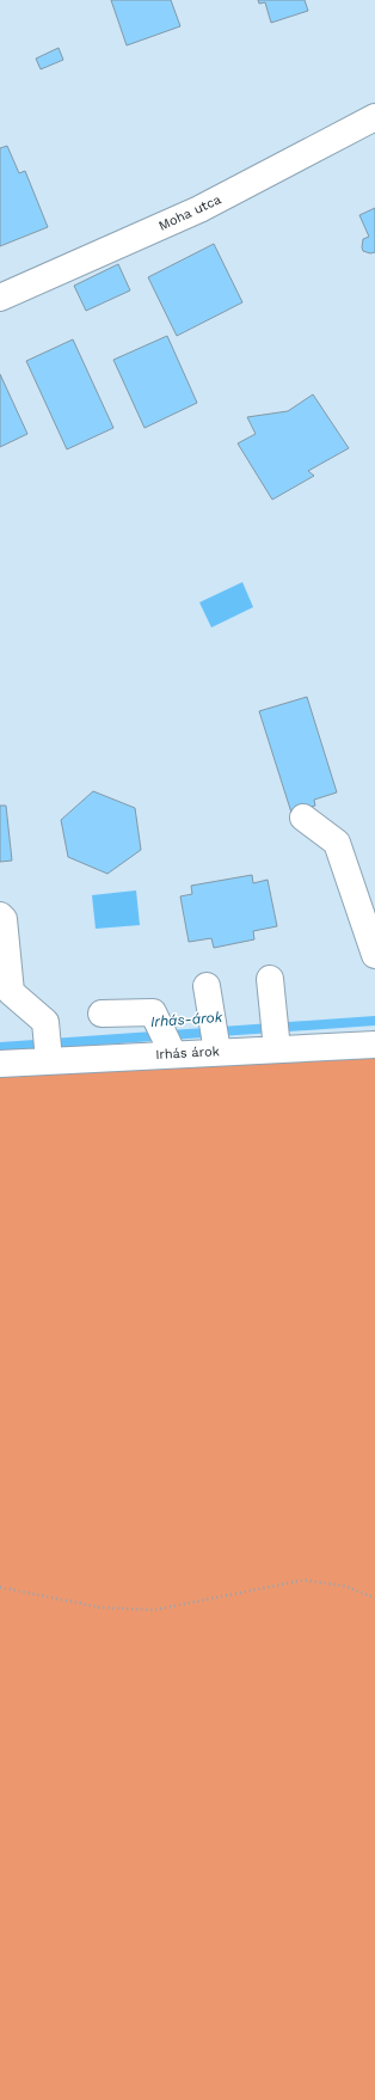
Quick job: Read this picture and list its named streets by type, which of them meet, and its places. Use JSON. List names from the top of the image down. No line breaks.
{"streets":{"street":["Moha utca","Irhás árok"]},"water":["Irhás-árok"]}
